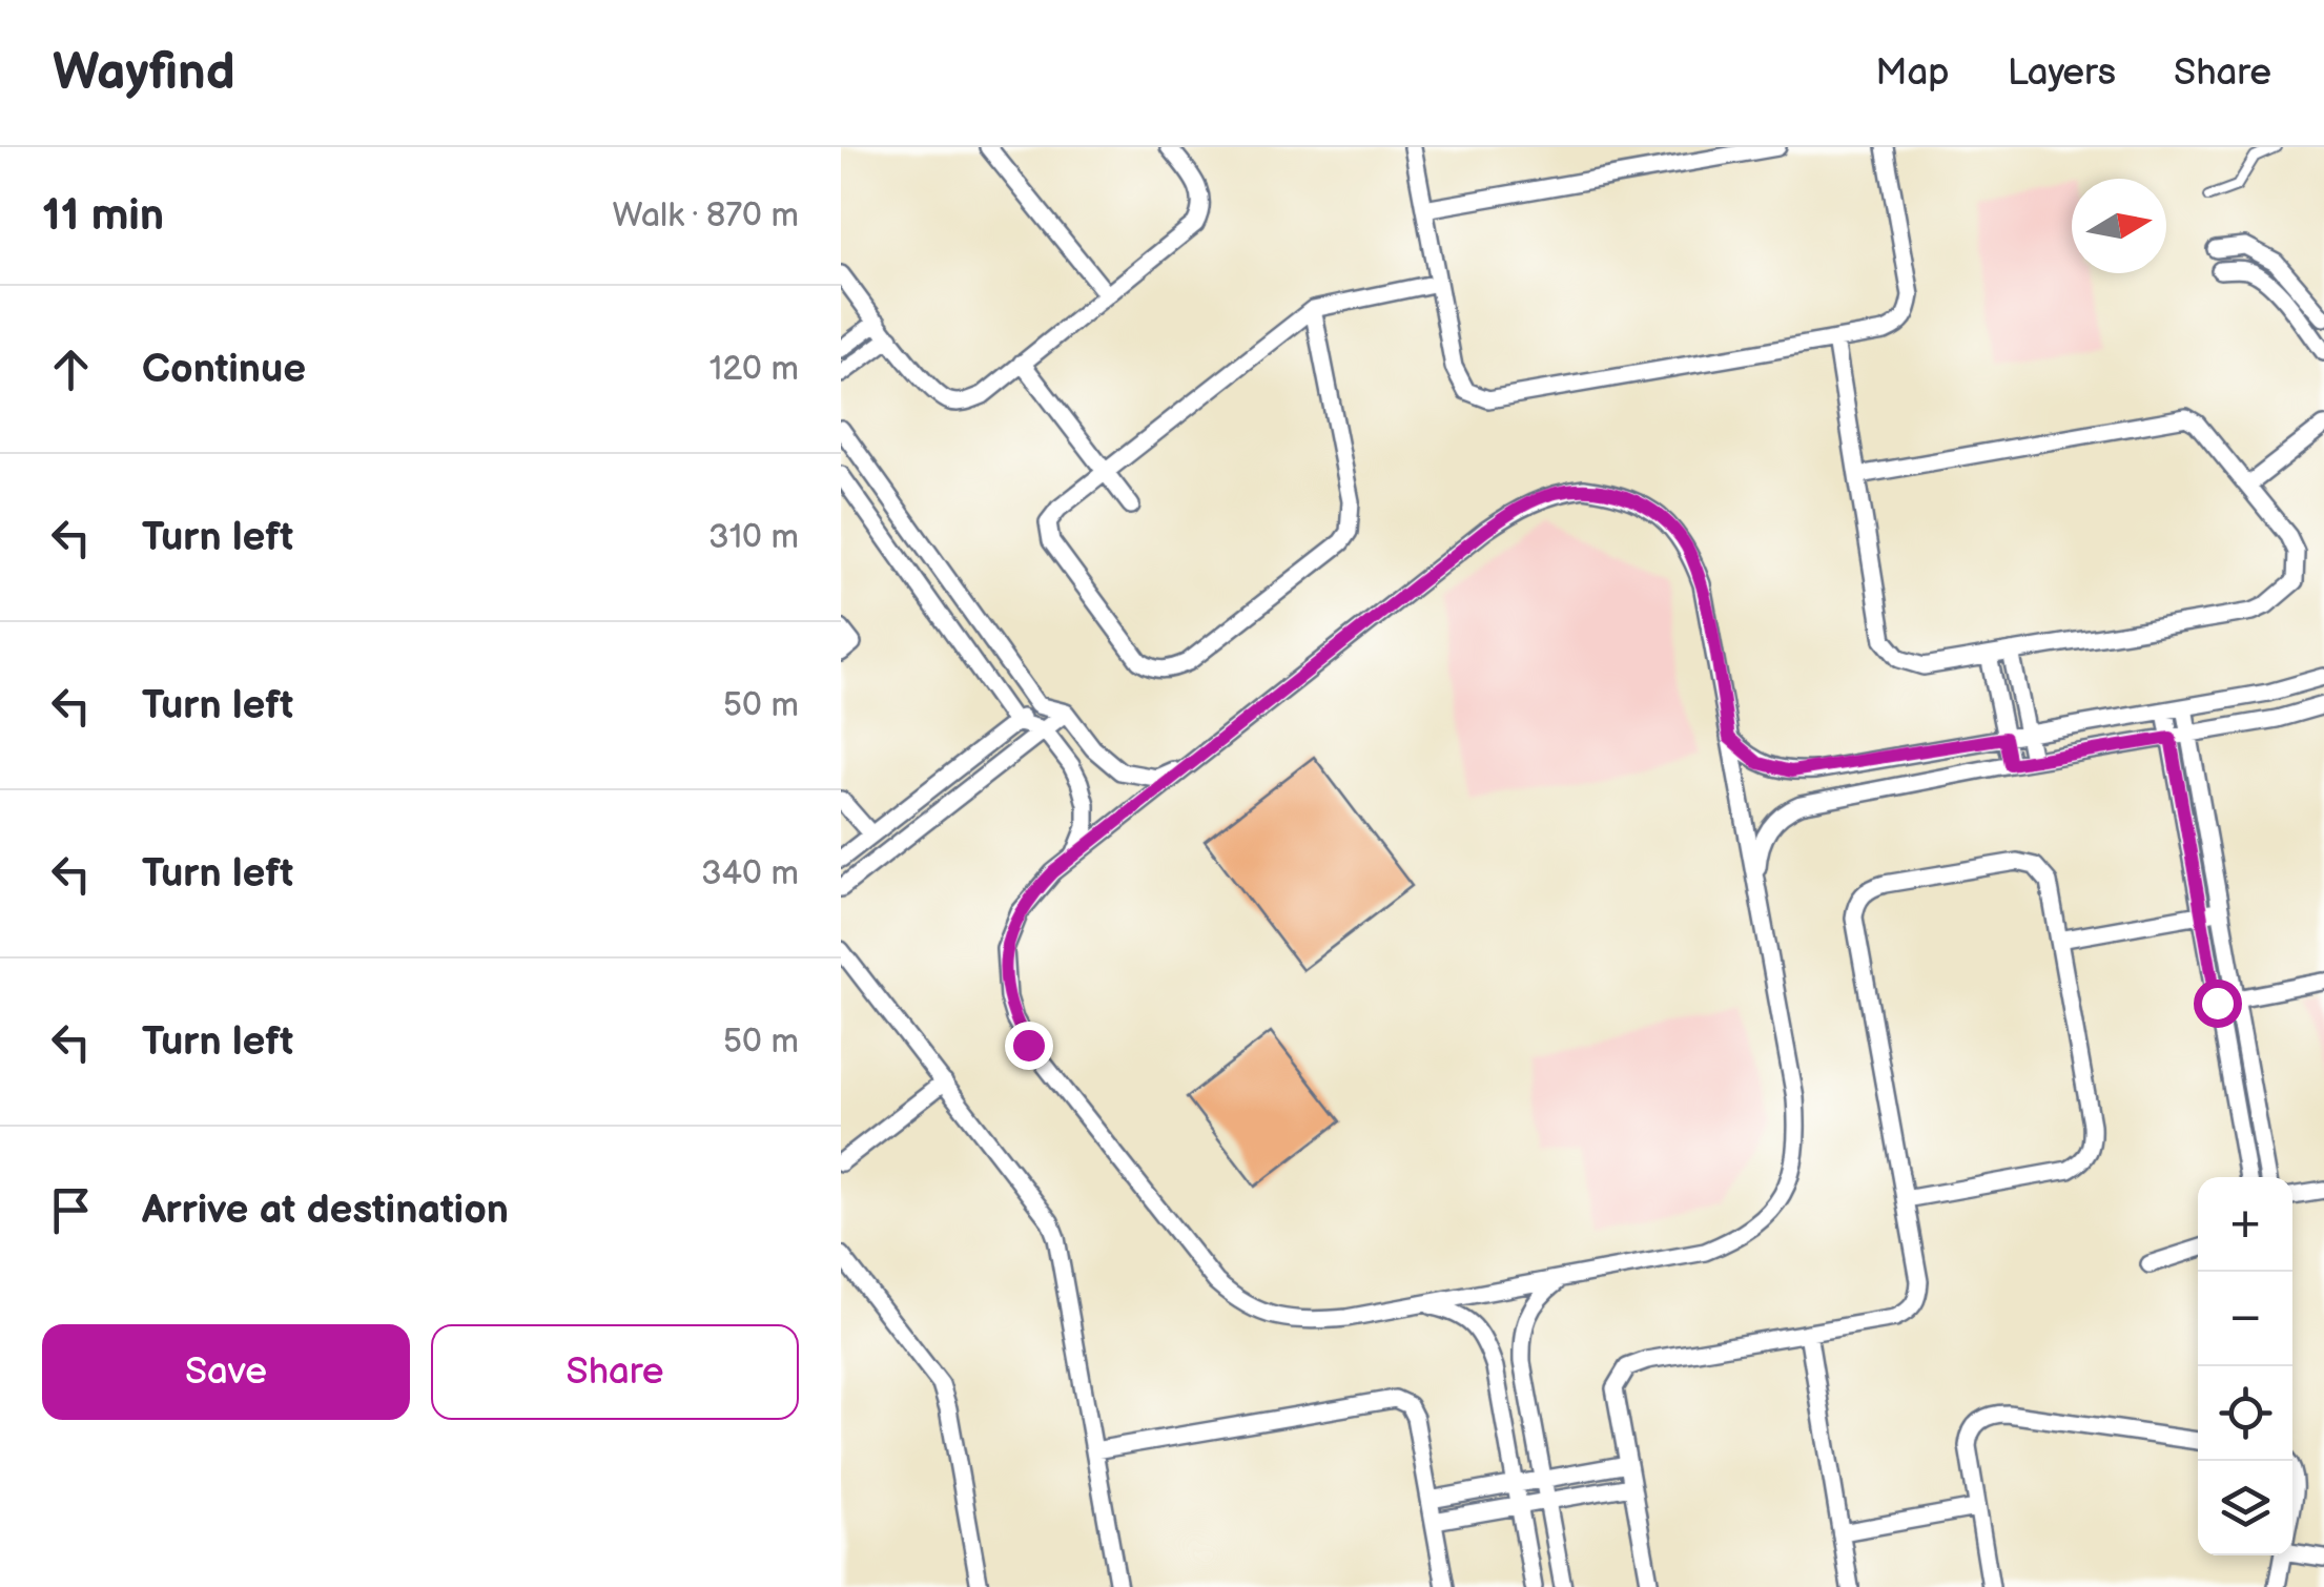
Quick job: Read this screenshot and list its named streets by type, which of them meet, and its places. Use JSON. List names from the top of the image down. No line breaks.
{"north":"right","page":{"header":"Wayfind","nav":["Map","Layers","Share"],"heading":["11 min","Walk · 870 m"],"list":[["Continue","120 m"],["Turn left","310 m"],["Turn left","50 m"],["Turn left","340 m"],["Turn left","50 m"],"Arrive at destination"],"map_buttons":["+","−"],"buttons":["Save","Share"]}}
